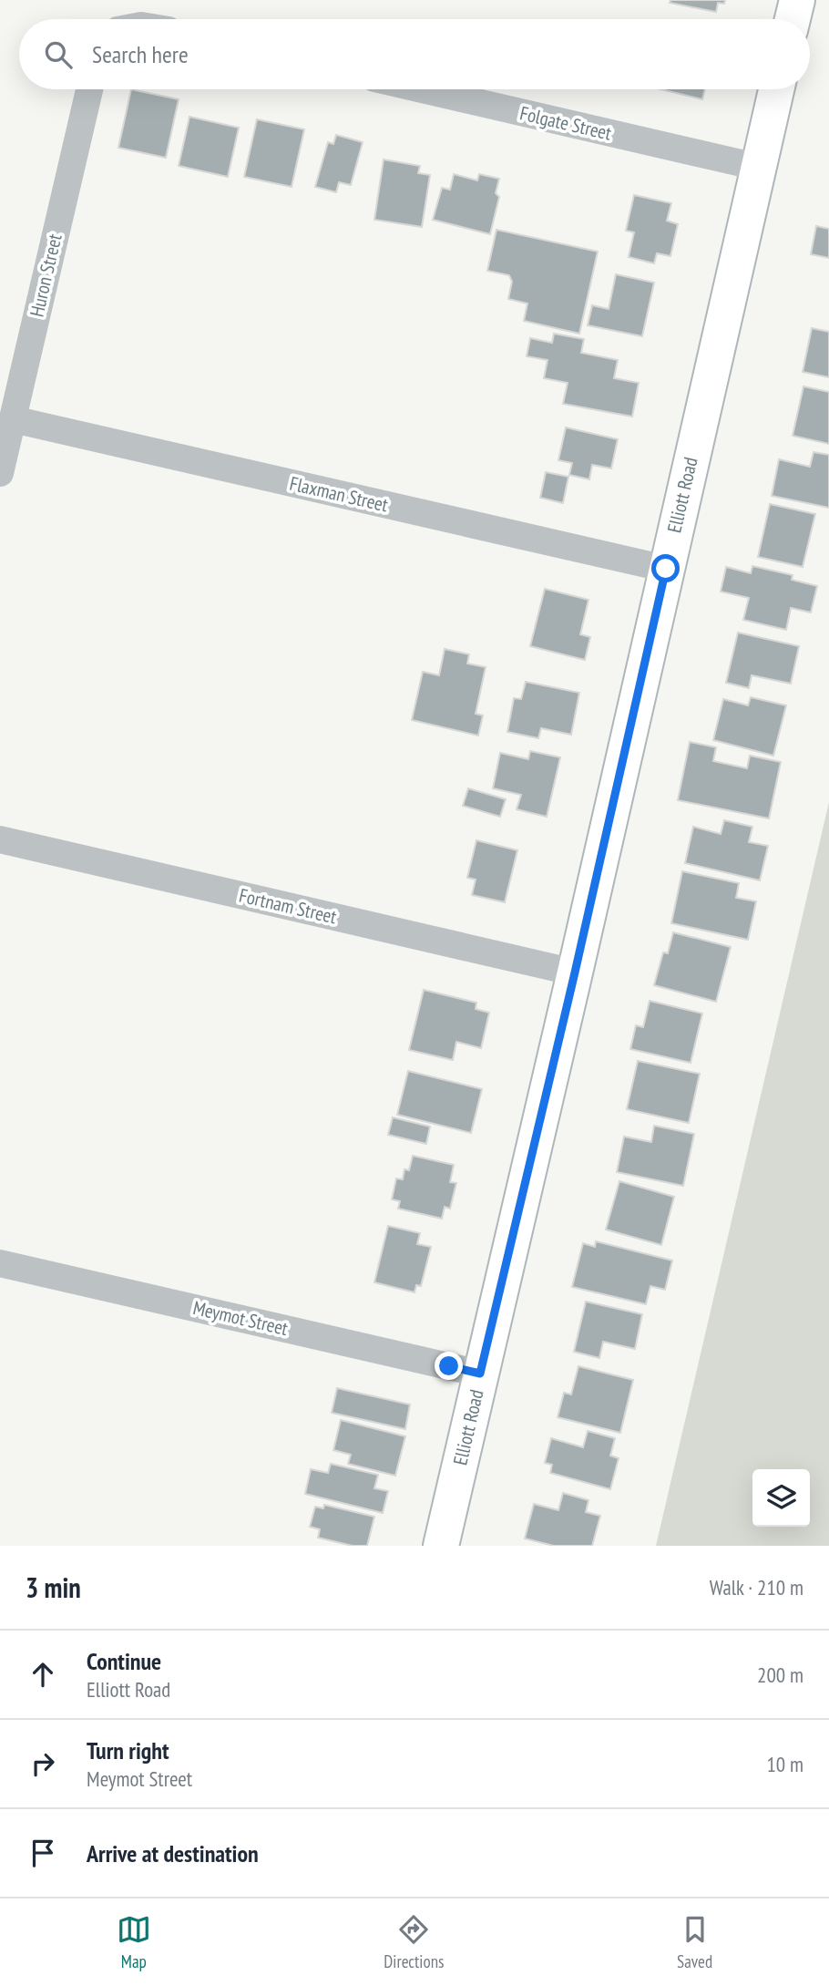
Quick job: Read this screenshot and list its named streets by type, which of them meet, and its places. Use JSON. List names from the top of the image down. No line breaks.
{"streets":{"street":["Folgate Street","Huron Street","Flaxman Street","Elliott Road","Fortnam Street","Meymot Street"]},"crossings":[["Folgate Street","Elliott Road"],["Huron Street","Flaxman Street"],["Flaxman Street","Elliott Road"],["Elliott Road","Fortnam Street"],["Elliott Road","Meymot Street"]],"page":{"search":"Search here","heading":["3 min","Walk · 210 m"],"list":[["Continue","Elliott Road","200 m"],["Turn right","Meymot Street","10 m"],"Arrive at destination"],"nav":["Map","Directions","Saved"]}}
